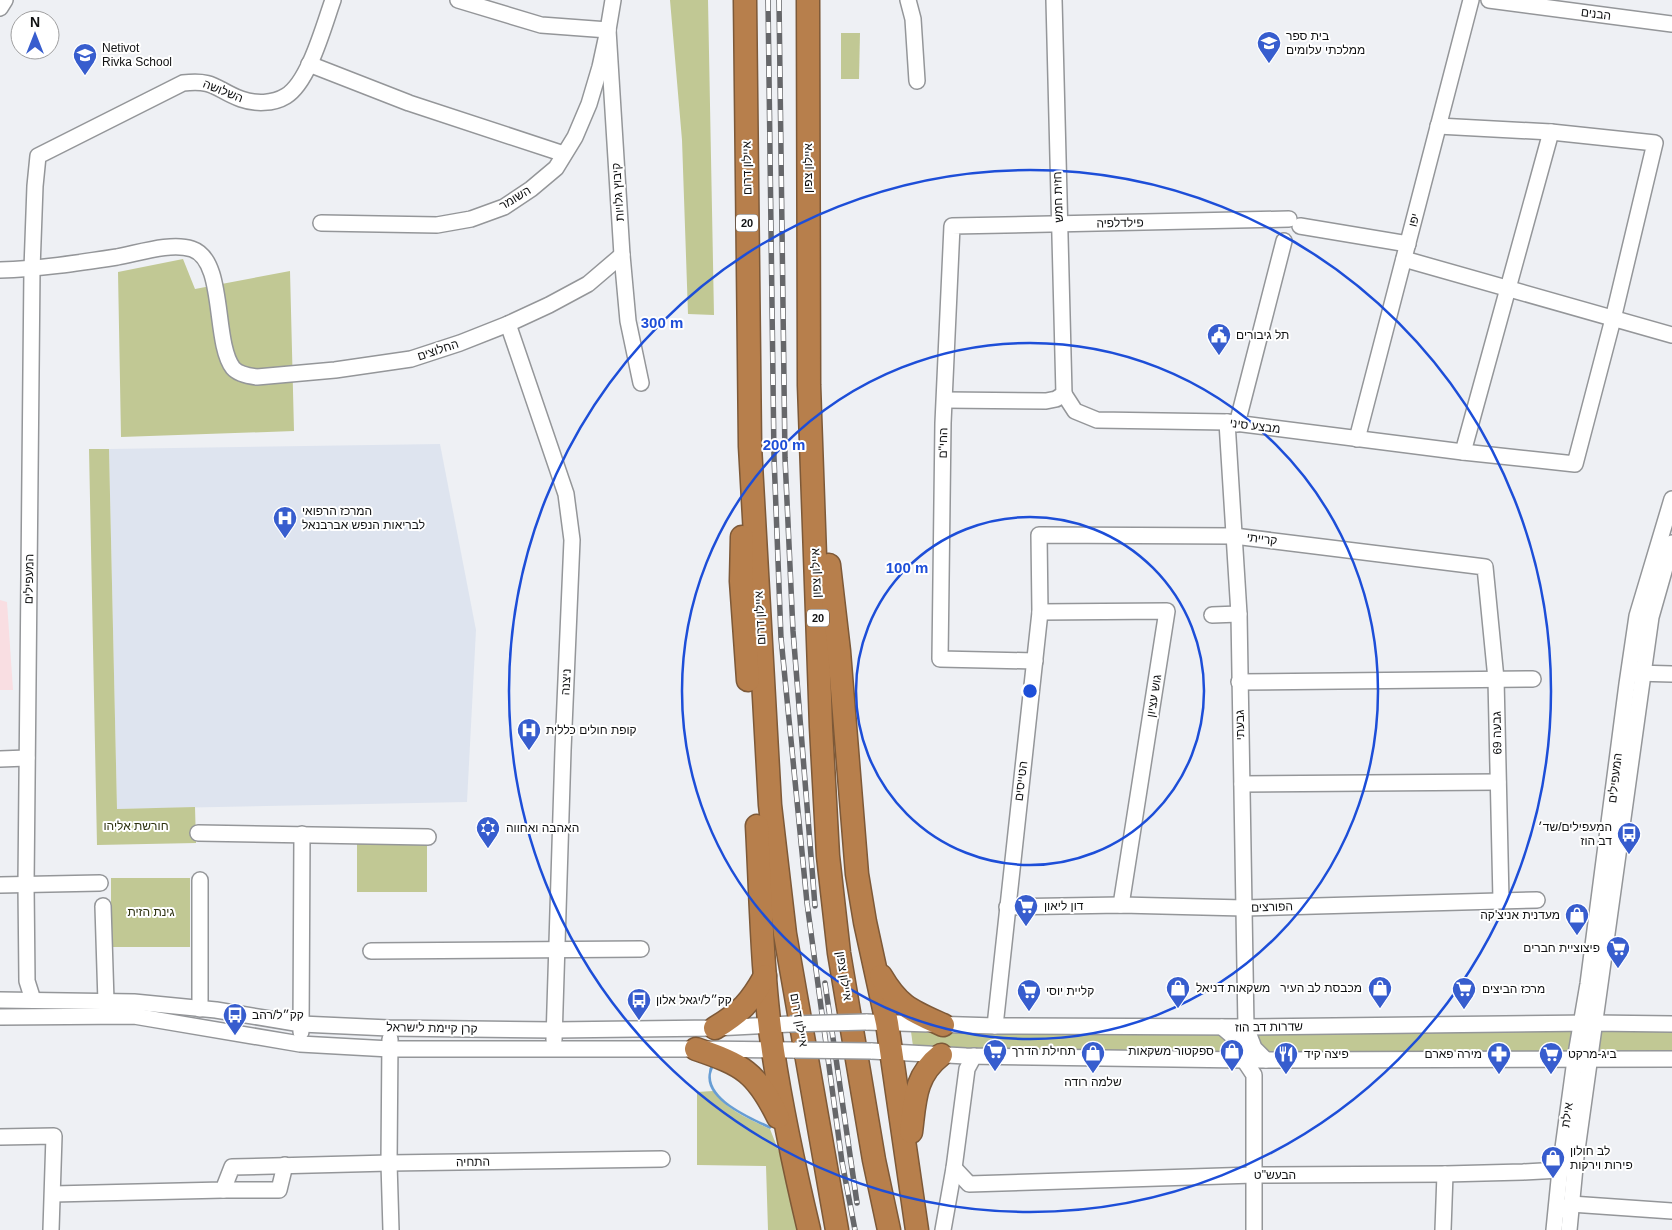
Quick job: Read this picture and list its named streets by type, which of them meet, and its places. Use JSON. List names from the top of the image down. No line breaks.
{"streets":{"highway":["איילון דרום","איילון צפון","20"],"street":["הבנים","השלושה","קיבוץ גלויות","חזית חמש","השומר","יפו","פילדלפיה","החלוצים","מבצע סיני","החי\"ם","קרייתי","המעפילים","ניצנה","גוש עציון","גבעתי","גבעה 69","הטייסים","הפורצים","שדרות דב הוז","קרן קיימת לישראל","אילת","התחיה","הבעש\"ט"]},"crossings":[["השלושה","המעפילים"],["קיבוץ גלויות","השומר"],["קיבוץ גלויות","החלוצים"],["חזית חמש","פילדלפיה"],["חזית חמש","מבצע סיני"],["יפו","פילדלפיה"],["יפו","מבצע סיני"],["פילדלפיה","החי\"ם"],["החלוצים","המעפילים"],["החלוצים","ניצנה"],["מבצע סיני","גבעתי"],["החי\"ם","הטייסים"],["קרייתי","גבעתי"],["קרייתי","גבעה 69"],["קרייתי","הטייסים"],["המעפילים","שדרות דב הוז"],["המעפילים","קרן קיימת לישראל"],["המעפילים","אילת"],["ניצנה","קרן קיימת לישראל"],["גוש עציון","הטייסים"],["גוש עציון","הפורצים"],["גבעתי","הפורצים"],["גבעתי","שדרות דב הוז"],["גבעה 69","הפורצים"],["הטייסים","הפורצים"],["הטייסים","שדרות דב הוז"],["שדרות דב הוז","קרן קיימת לישראל"],["אילת","הבעש\"ט"]],"parks":["חורשת אליהו","גינת הזית"],"places":{"school or university":["בית ספר ממלכתי עלומים","Netivot Rivka School"],"public building":["תל גיבורים"],"hospital":["המרכז הרפואי לבריאות הנפש אברבנאל","קופת חולים כללית"],"synagogue":["האהבה ואחווה"],"bus stop":["המעפילים/שד׳ דב הוז","קק״ל/יגאל אלון","קק״ל/רהב"],"supermarket":["דון ליאון","פיצוציית חברים","מרכז הביצים","קליית יוסי","תחילת הדרך","ביג-מרקט"],"shop":["מעדנית אניצ'קה","משקאות דניאל","מכבסת לב העיר","ספקטור משקאות","שלמה רודה","לב חולון פירות וירקות"],"restaurant":["פיצה קיד"],"pharmacy":["מירה פארם"]},"north":"top","rings":["300 m","200 m","100 m"]}
